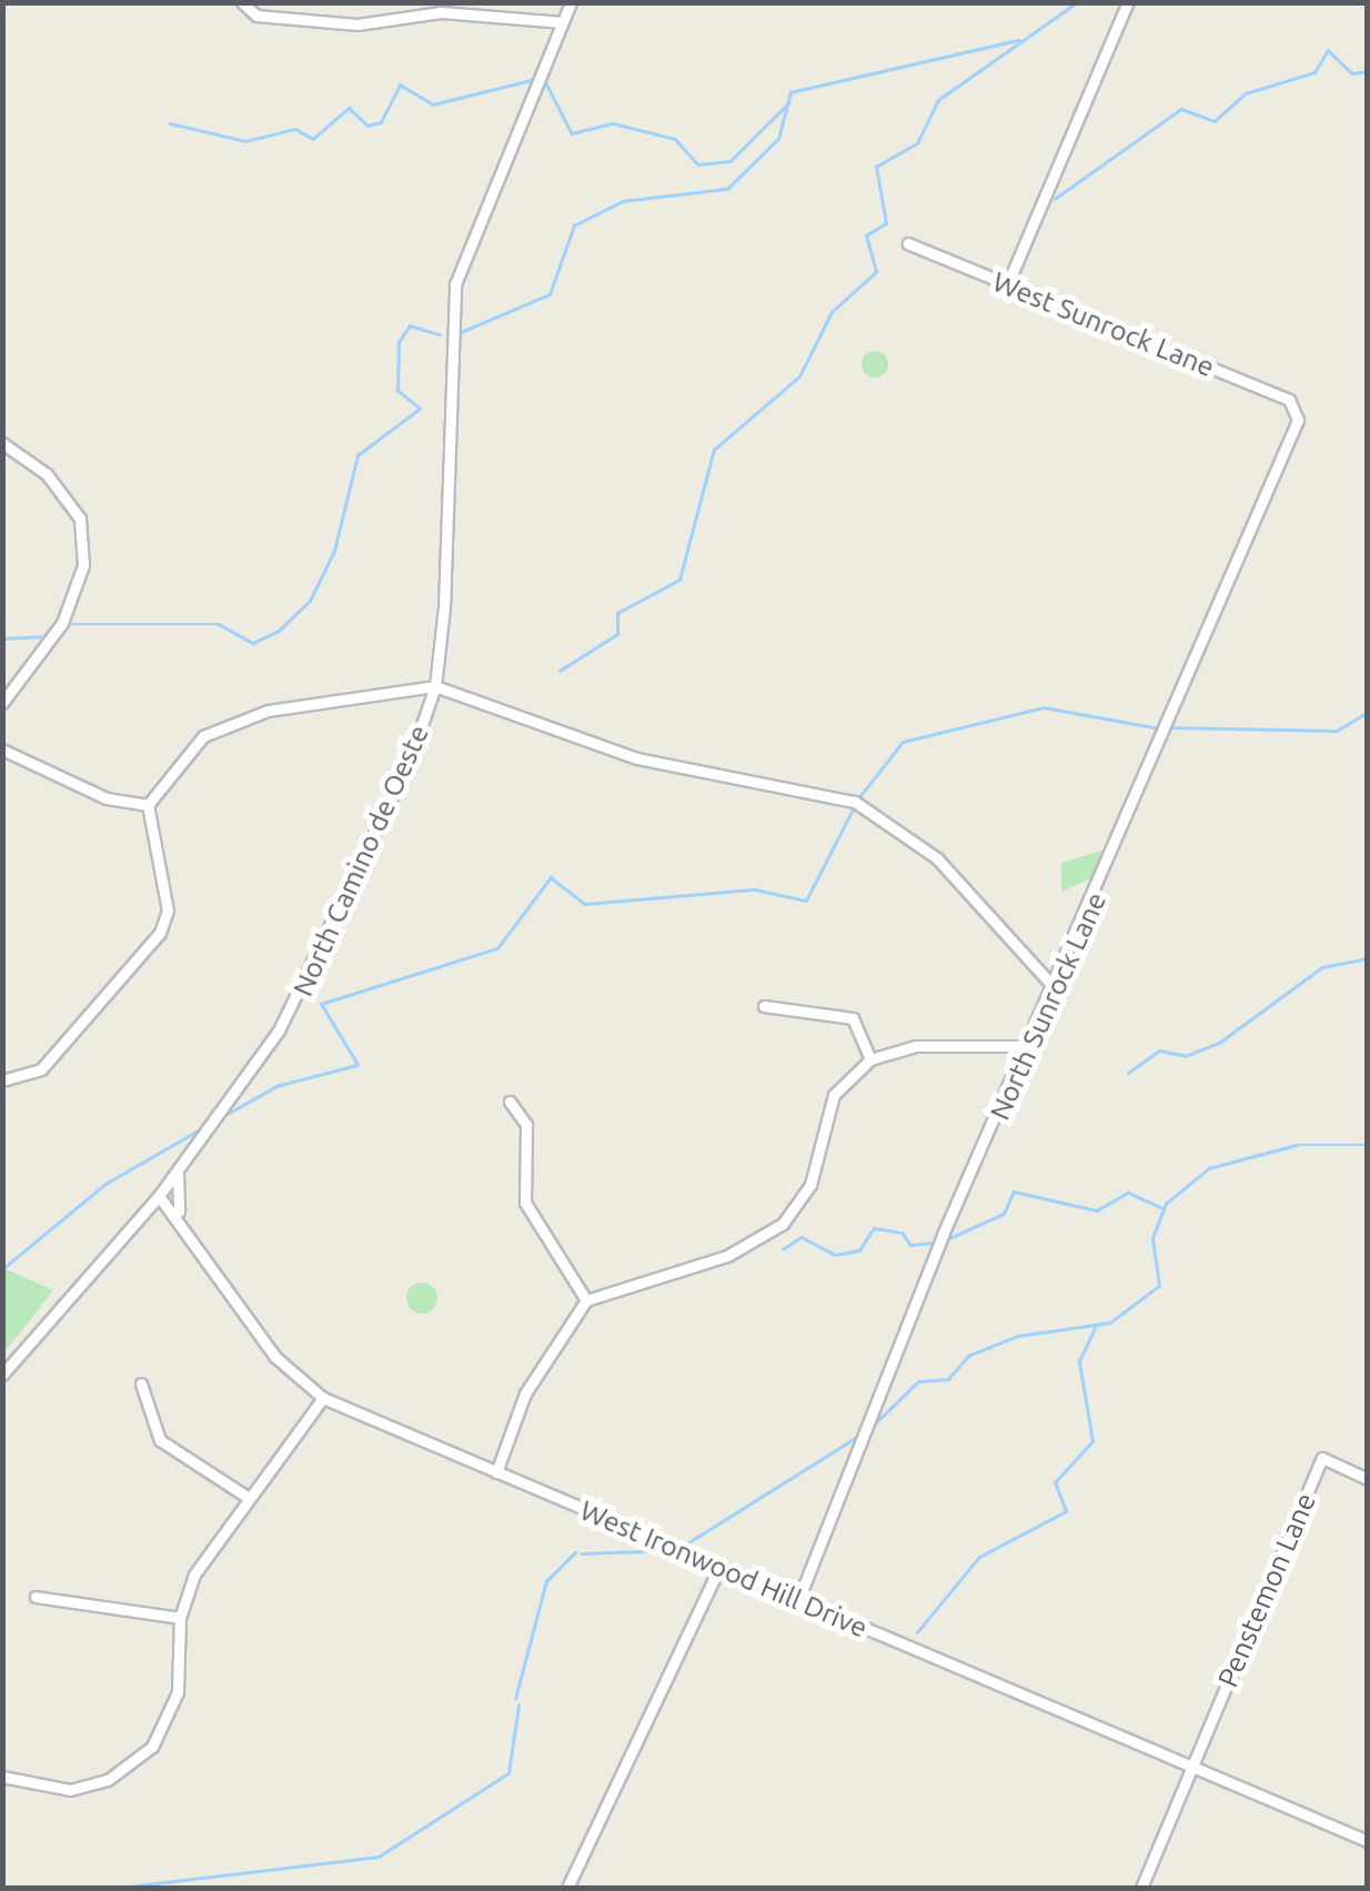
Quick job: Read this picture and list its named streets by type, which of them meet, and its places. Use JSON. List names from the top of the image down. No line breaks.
{"streets":{"street":["West Sunrock Lane","North Camino de Oeste","North Sunrock Lane","West Ironwood Hill Drive","Penstemon Lane"]},"crossings":[["West Sunrock Lane","North Sunrock Lane"],["North Camino de Oeste","West Ironwood Hill Drive"],["North Sunrock Lane","West Ironwood Hill Drive"],["West Ironwood Hill Drive","Penstemon Lane"]]}
